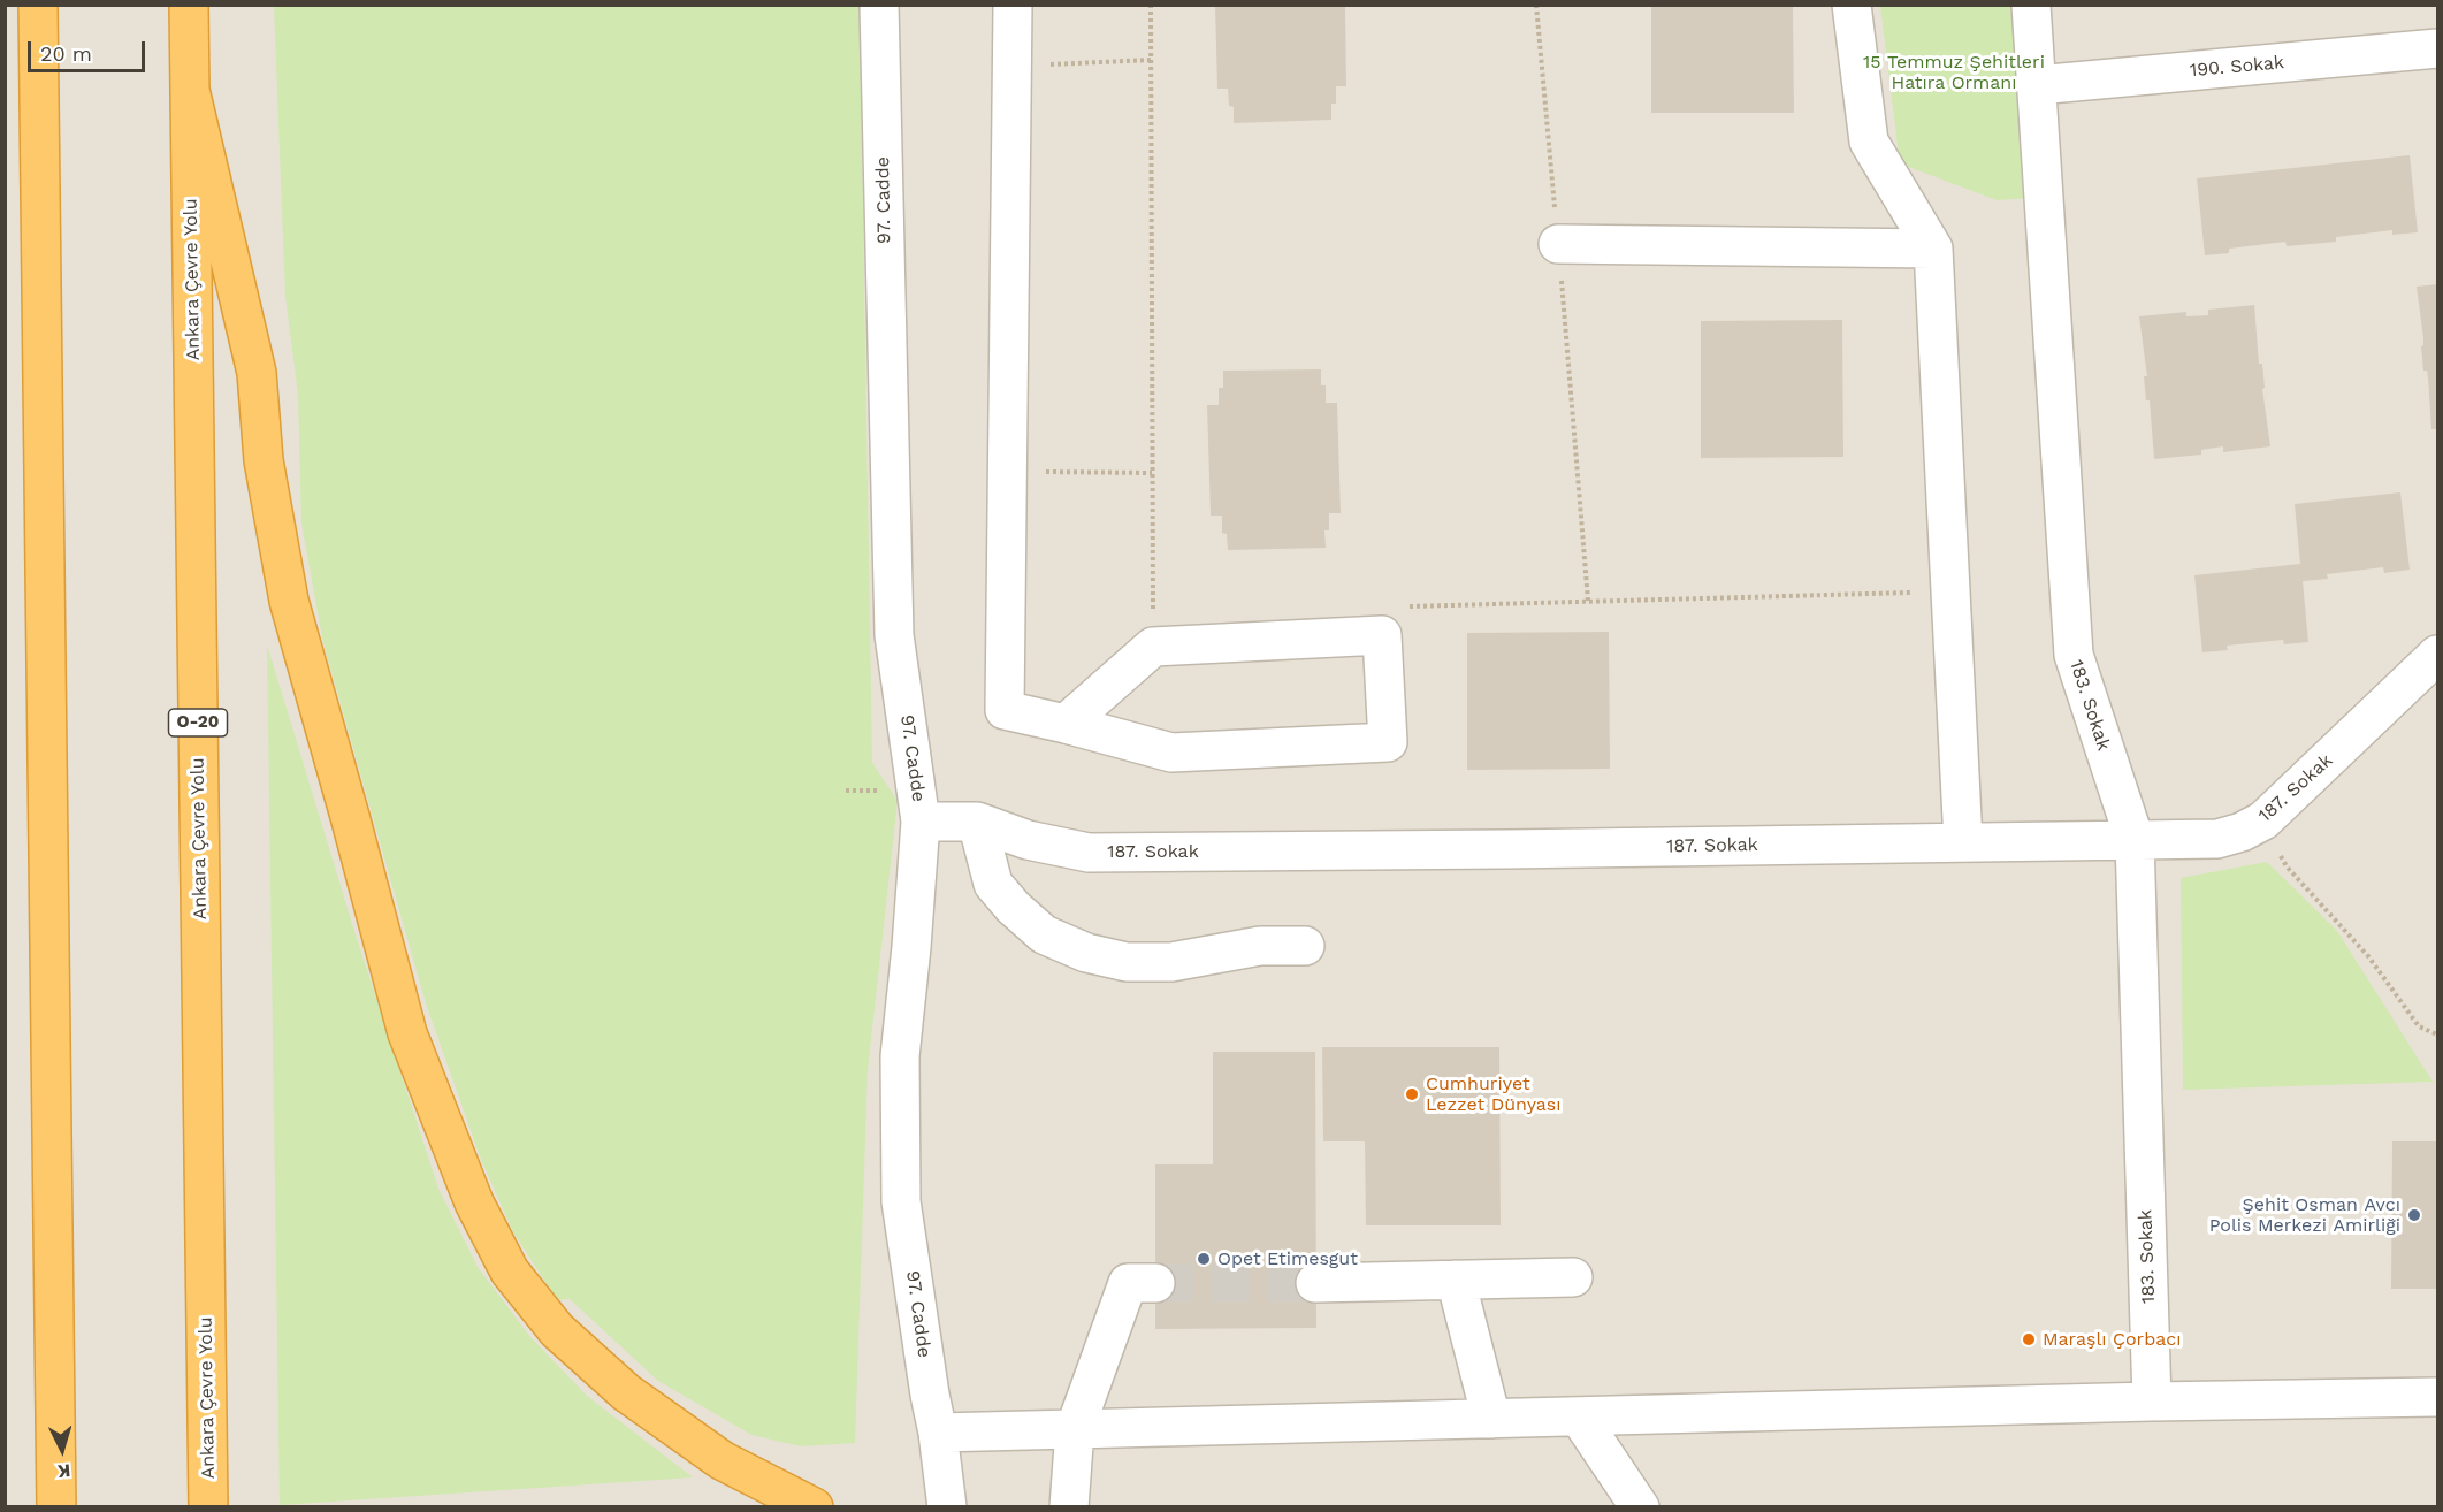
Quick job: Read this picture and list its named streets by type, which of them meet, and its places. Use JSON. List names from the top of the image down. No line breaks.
{"streets":{"highway":["Ankara Çevre Yolu","O-20"],"street":["190. Sokak","97. Cadde","183. Sokak","187. Sokak"]},"crossings":[["190. Sokak","183. Sokak"],["97. Cadde","187. Sokak"],["183. Sokak","187. Sokak"]],"parks":["15 Temmuz Şehitleri Hatıra Ormanı"],"places":["Cumhuriyet Lezzet Dünyası","Şehit Osman Avcı Polis Merkezi Amirliği","Opet Etimesgut","Maraşlı Çorbacı"],"scale_bar":"20 m","north":"bottom"}
